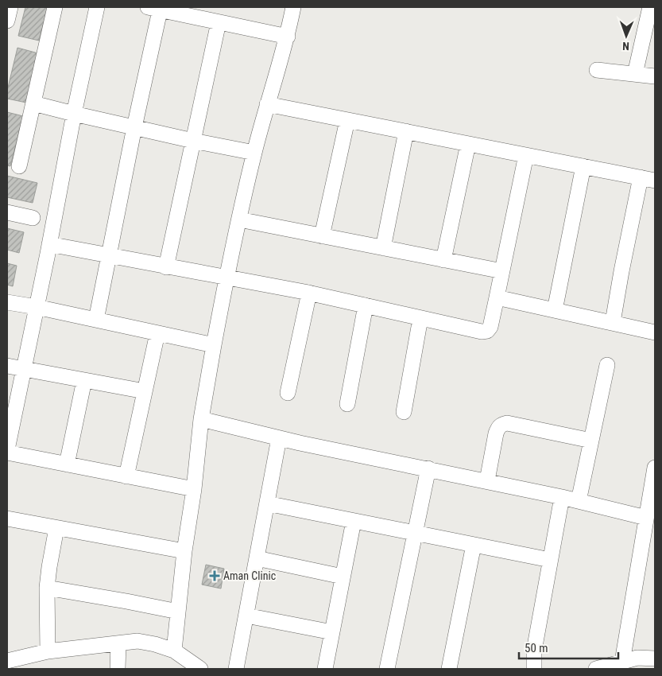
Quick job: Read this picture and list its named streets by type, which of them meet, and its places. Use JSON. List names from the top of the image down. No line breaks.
{"places":{"health":["Aman Clinic"]},"scale_bar":"50 m","north":"bottom"}
